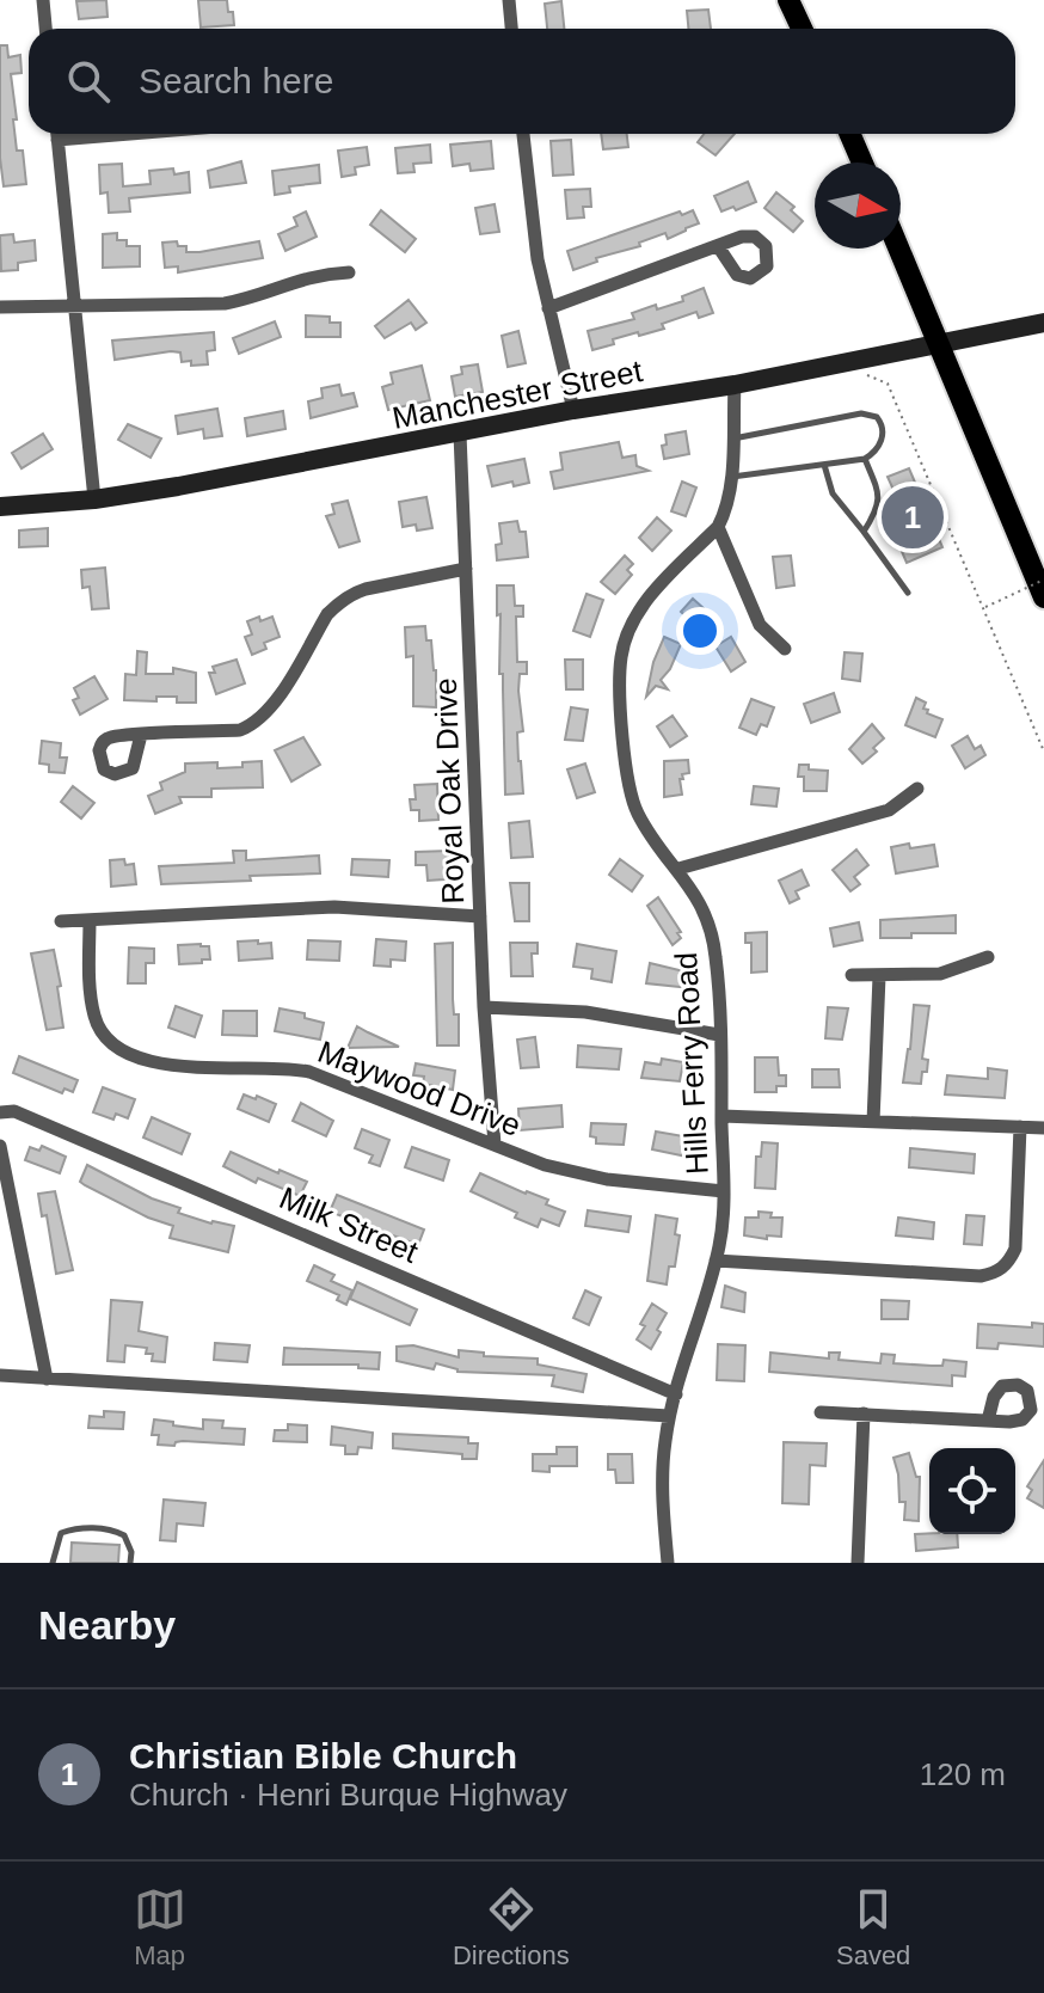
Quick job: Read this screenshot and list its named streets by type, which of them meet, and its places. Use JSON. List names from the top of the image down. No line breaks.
{"streets":{"street":["Manchester Street","Royal Oak Drive","Hills Ferry Road","Maywood Drive","Milk Street"]},"crossings":[["Manchester Street","Royal Oak Drive"],["Manchester Street","Hills Ferry Road"],["Royal Oak Drive","Maywood Drive"],["Hills Ferry Road","Maywood Drive"],["Hills Ferry Road","Milk Street"]],"north":"right","page":{"search":"Search here","pins":"1","heading":"Nearby","list":[{"mark":"1","name":"Christian Bible Church","note":"Church · Henri Burque Highway","value":"120 m"}],"nav":["Map","Directions","Saved"]}}
